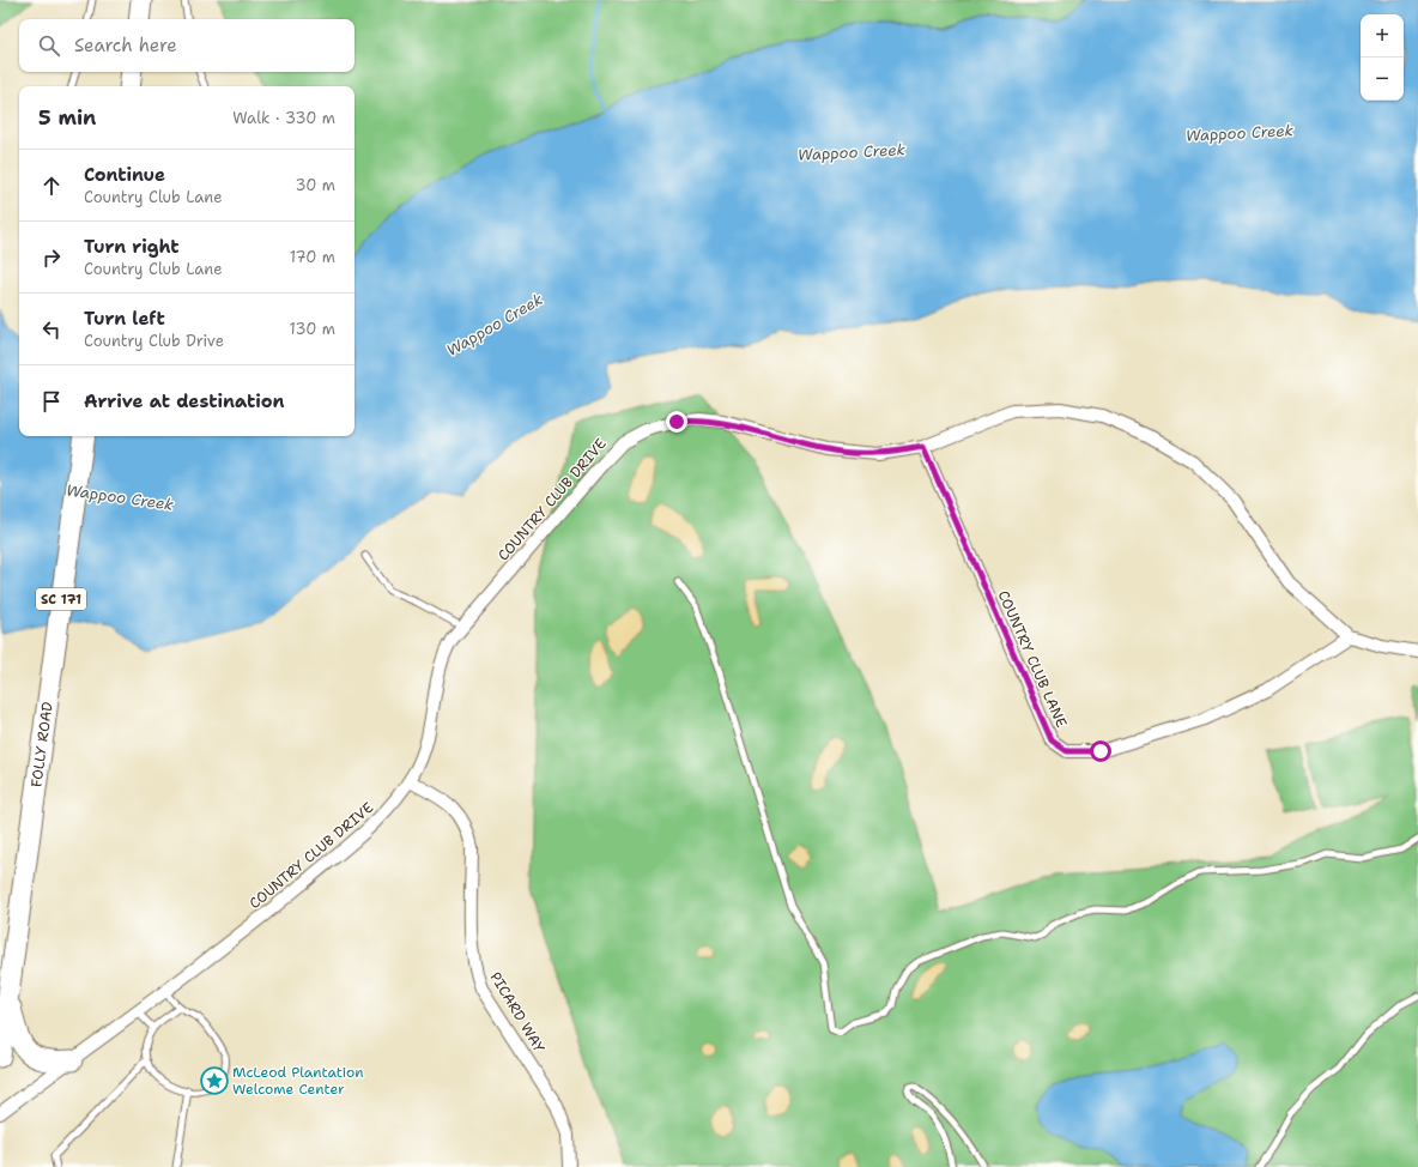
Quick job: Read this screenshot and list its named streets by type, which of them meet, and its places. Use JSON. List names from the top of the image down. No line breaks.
{"streets":{"main road":["SC 171","FOLLY ROAD"],"street":["COUNTRY CLUB DRIVE","COUNTRY CLUB LANE","PICARD WAY"]},"crossings":[["COUNTRY CLUB DRIVE","COUNTRY CLUB LANE"],["COUNTRY CLUB DRIVE","PICARD WAY"]],"water":["Wappoo Creek"],"places":{"place":["McLeod Plantation Welcome Center"]},"page":{"map_buttons":["+","−"],"search":"Search here","heading":["5 min","Walk · 330 m"],"list":[["Continue","Country Club Lane","30 m"],["Turn right","Country Club Lane","170 m"],["Turn left","Country Club Drive","130 m"],"Arrive at destination"]}}
